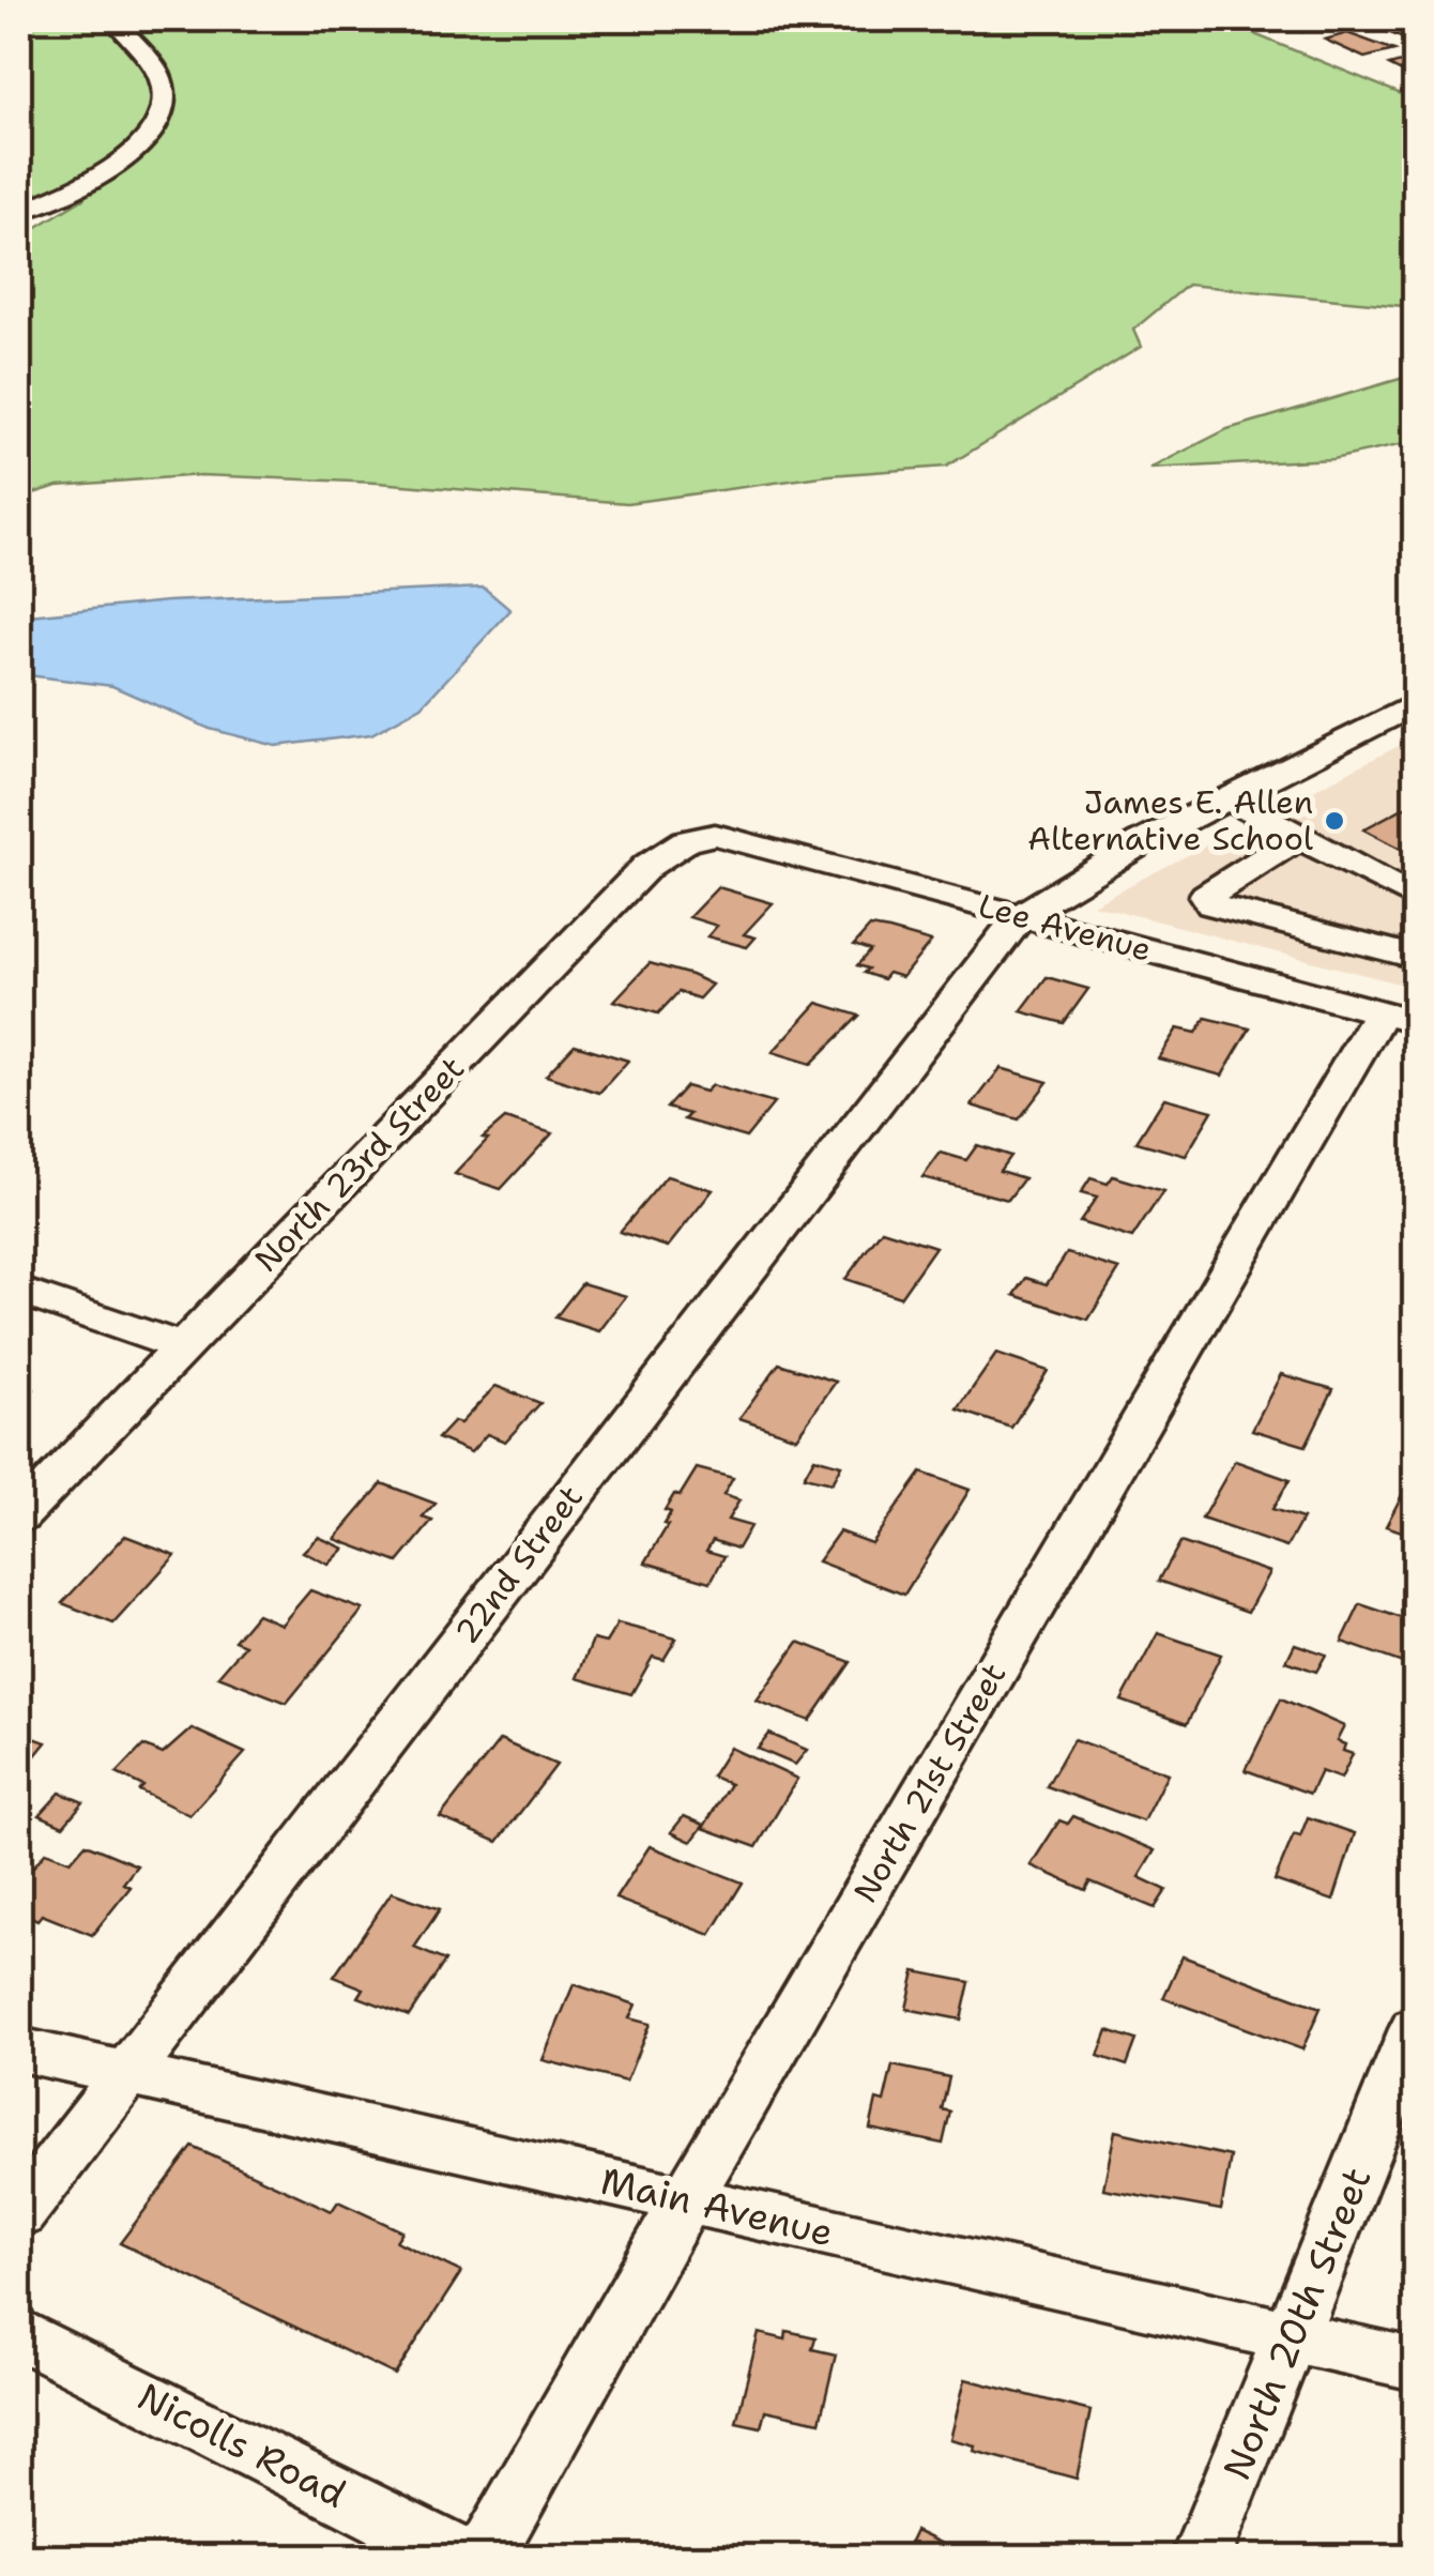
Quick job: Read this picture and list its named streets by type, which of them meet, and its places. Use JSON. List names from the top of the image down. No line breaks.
{"streets":{"street":["Lee Avenue","North 23rd Street","22nd Street","North 21st Street","Main Avenue","North 20th Street","Nicolls Road"]},"crossings":[["Lee Avenue","North 23rd Street"],["Lee Avenue","22nd Street"],["Lee Avenue","North 21st Street"],["22nd Street","Main Avenue"],["North 21st Street","Main Avenue"],["Main Avenue","North 20th Street"]],"places":["James E. Allen Alternative School"]}
